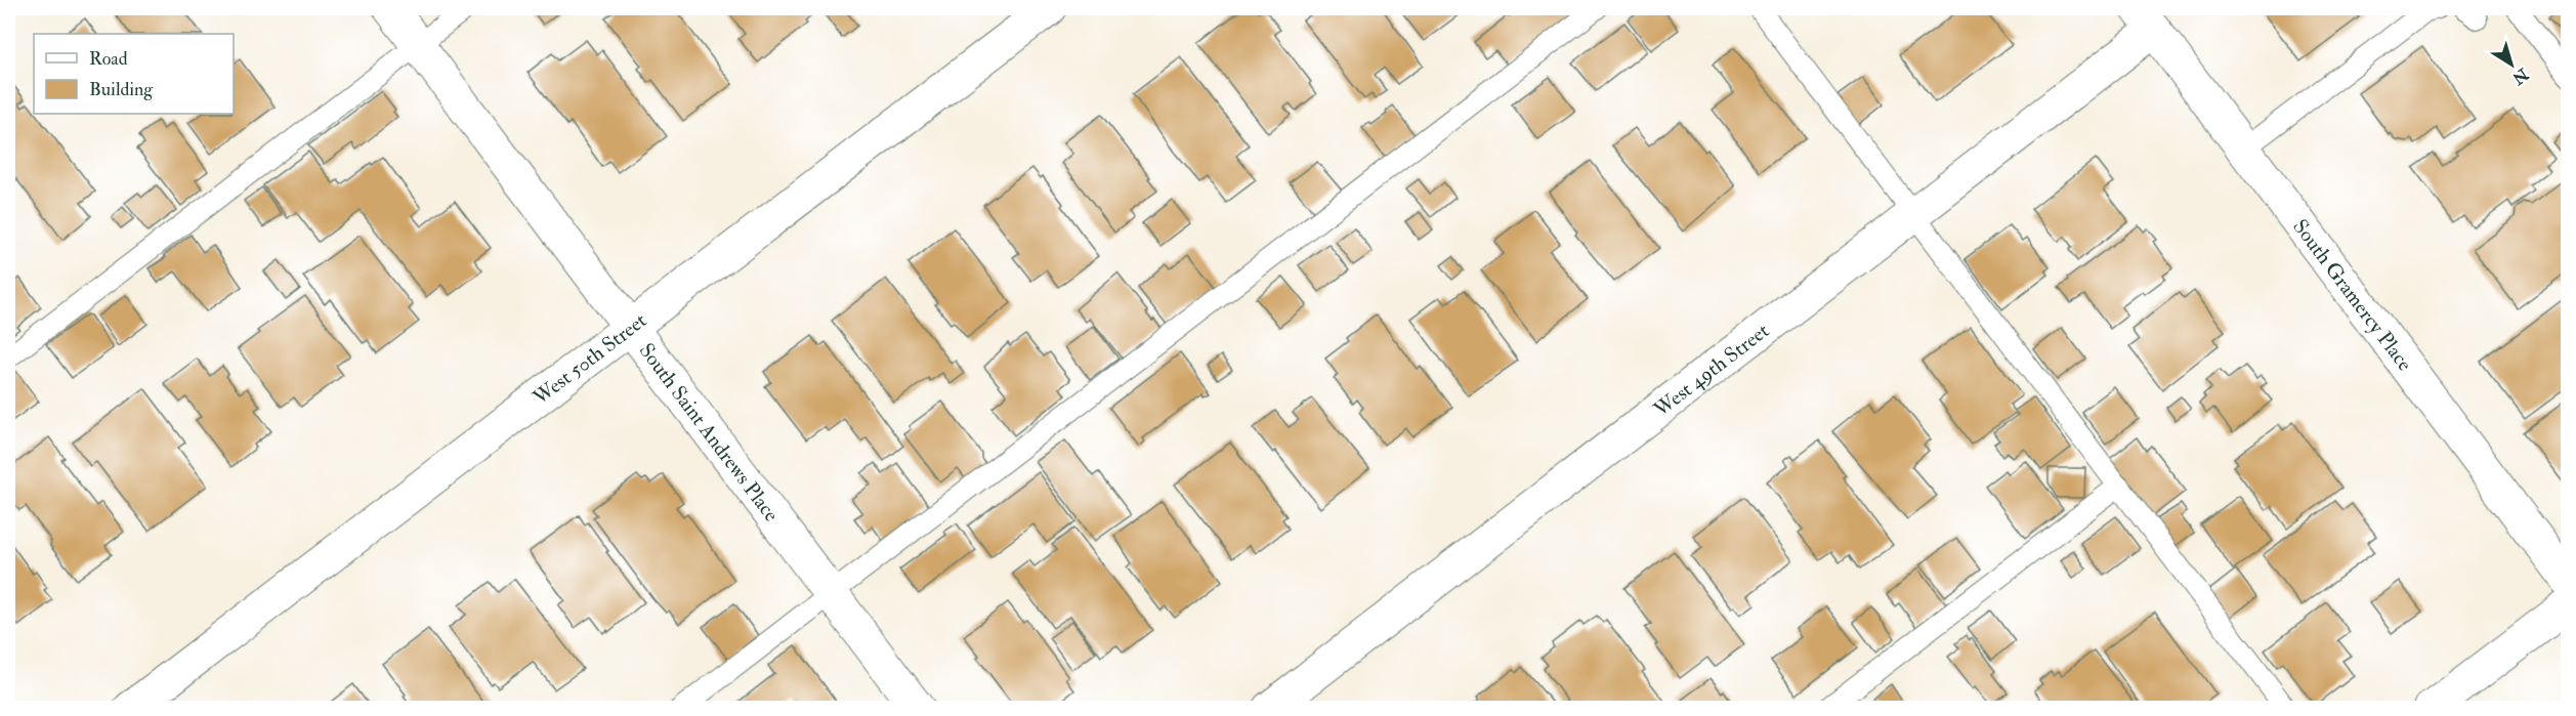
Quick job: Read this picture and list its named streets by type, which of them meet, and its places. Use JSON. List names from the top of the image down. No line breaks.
{"streets":{"street":["South Gramercy Place","West 50th Street","West 49th Street","South Saint Andrews Place"]},"crossings":[["South Gramercy Place","West 49th Street"],["West 50th Street","South Saint Andrews Place"]],"legend":["Road","Building"],"north":"bottom right"}
